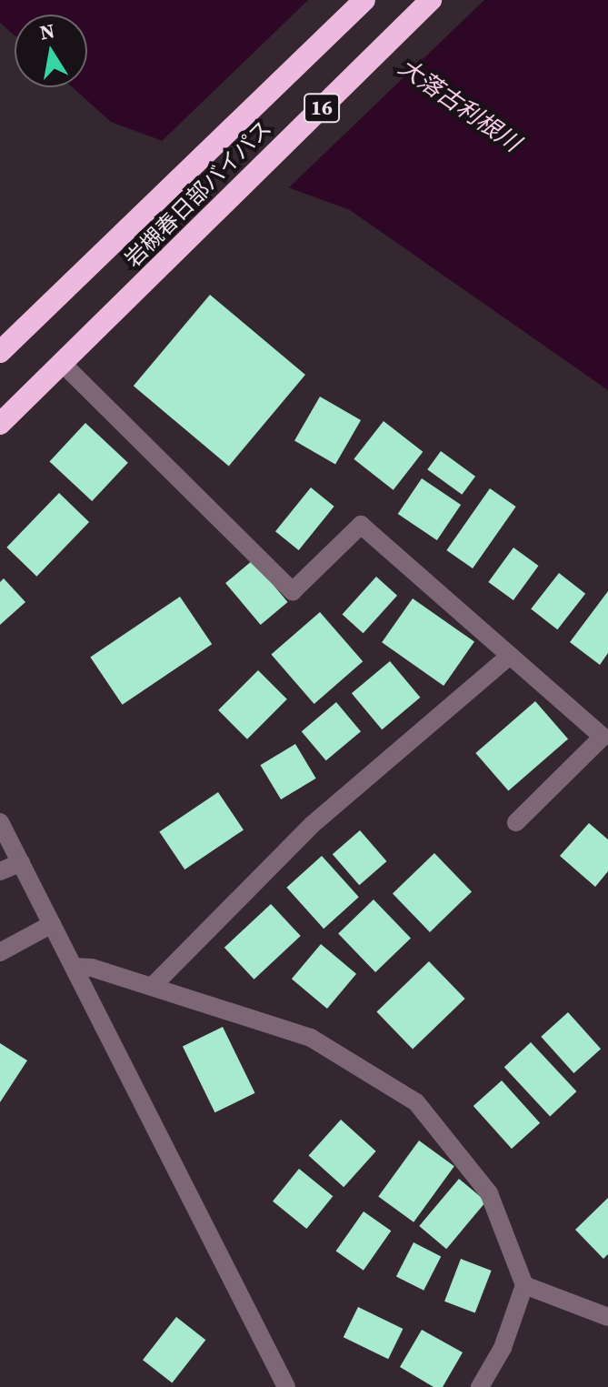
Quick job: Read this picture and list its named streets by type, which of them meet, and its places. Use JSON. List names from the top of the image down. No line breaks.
{"streets":{"highway":["16","岩槻春日部バイパス"]},"water":["大落古利根川"],"north":"top"}
